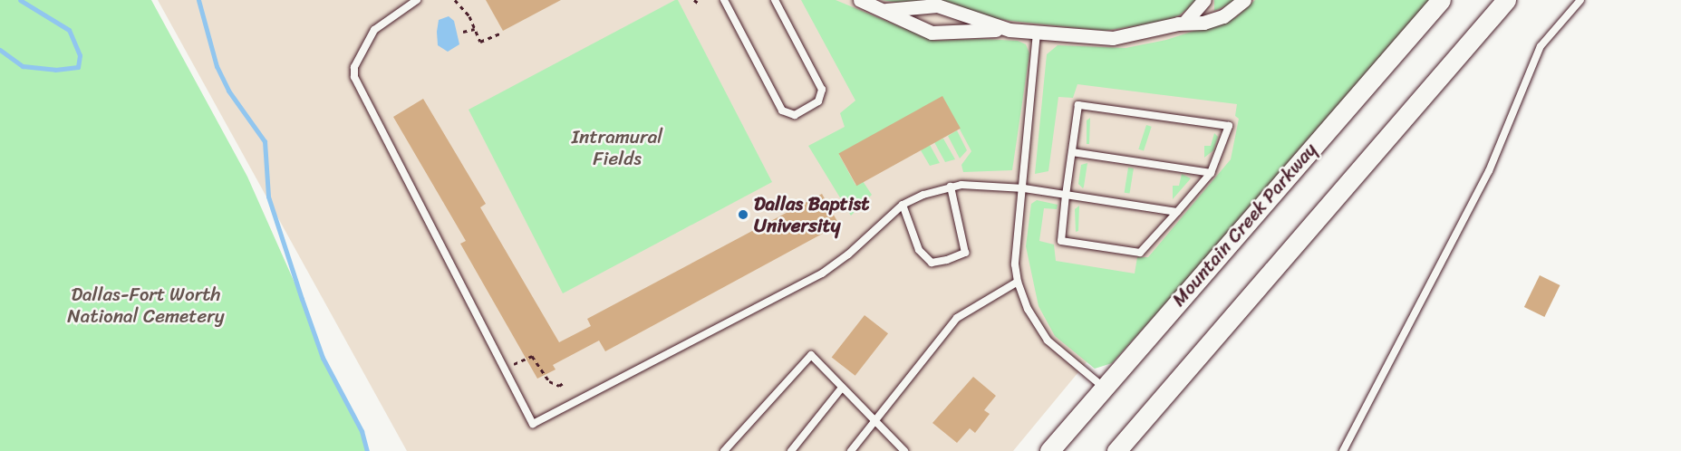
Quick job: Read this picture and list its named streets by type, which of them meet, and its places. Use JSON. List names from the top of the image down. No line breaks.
{"streets":{"main road":["Mountain Creek Parkway"]},"parks":["Intramural Fields","Dallas-Fort Worth National Cemetery"],"places":["Dallas Baptist University"]}
